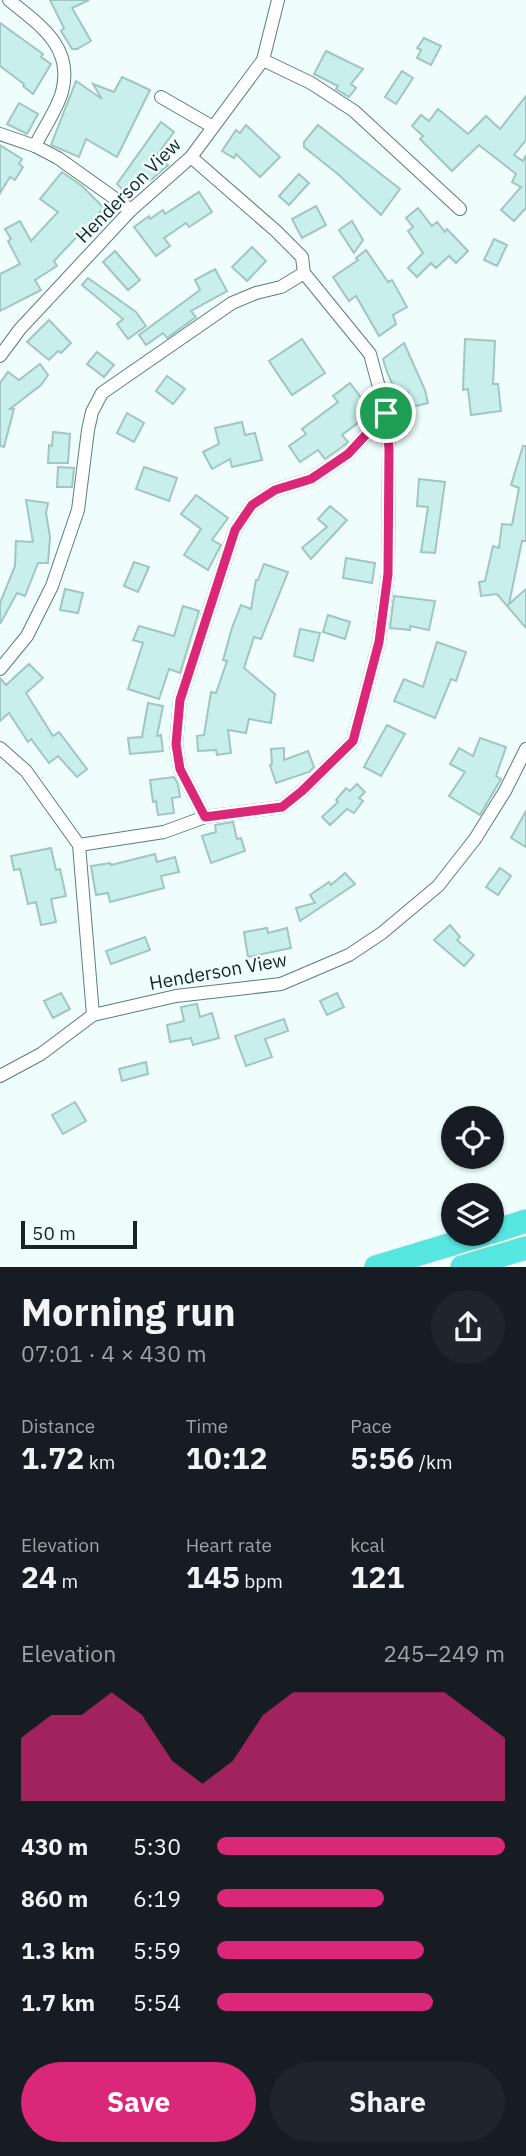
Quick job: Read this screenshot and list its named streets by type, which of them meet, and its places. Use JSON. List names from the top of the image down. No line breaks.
{"streets":{"street":["Henderson View"]},"scale_bar":"50 m","page":{"scale":"50 m","heading":["Morning run","07:01 · 4 × 430 m"],"stats":[["Distance","1.72 km"],["Time","10:12"],["Pace","5:56 /km"],["Elevation","24 m"],["Heart rate","145 bpm"],["kcal","121"]],"chart":["Elevation","245–249 m"],"list":[{"name":"430 m","note":"5:30"},{"name":"860 m","note":"6:19"},{"name":"1.3 km","note":"5:59"},{"name":"1.7 km","note":"5:54"}],"buttons":["Save","Share"]}}
